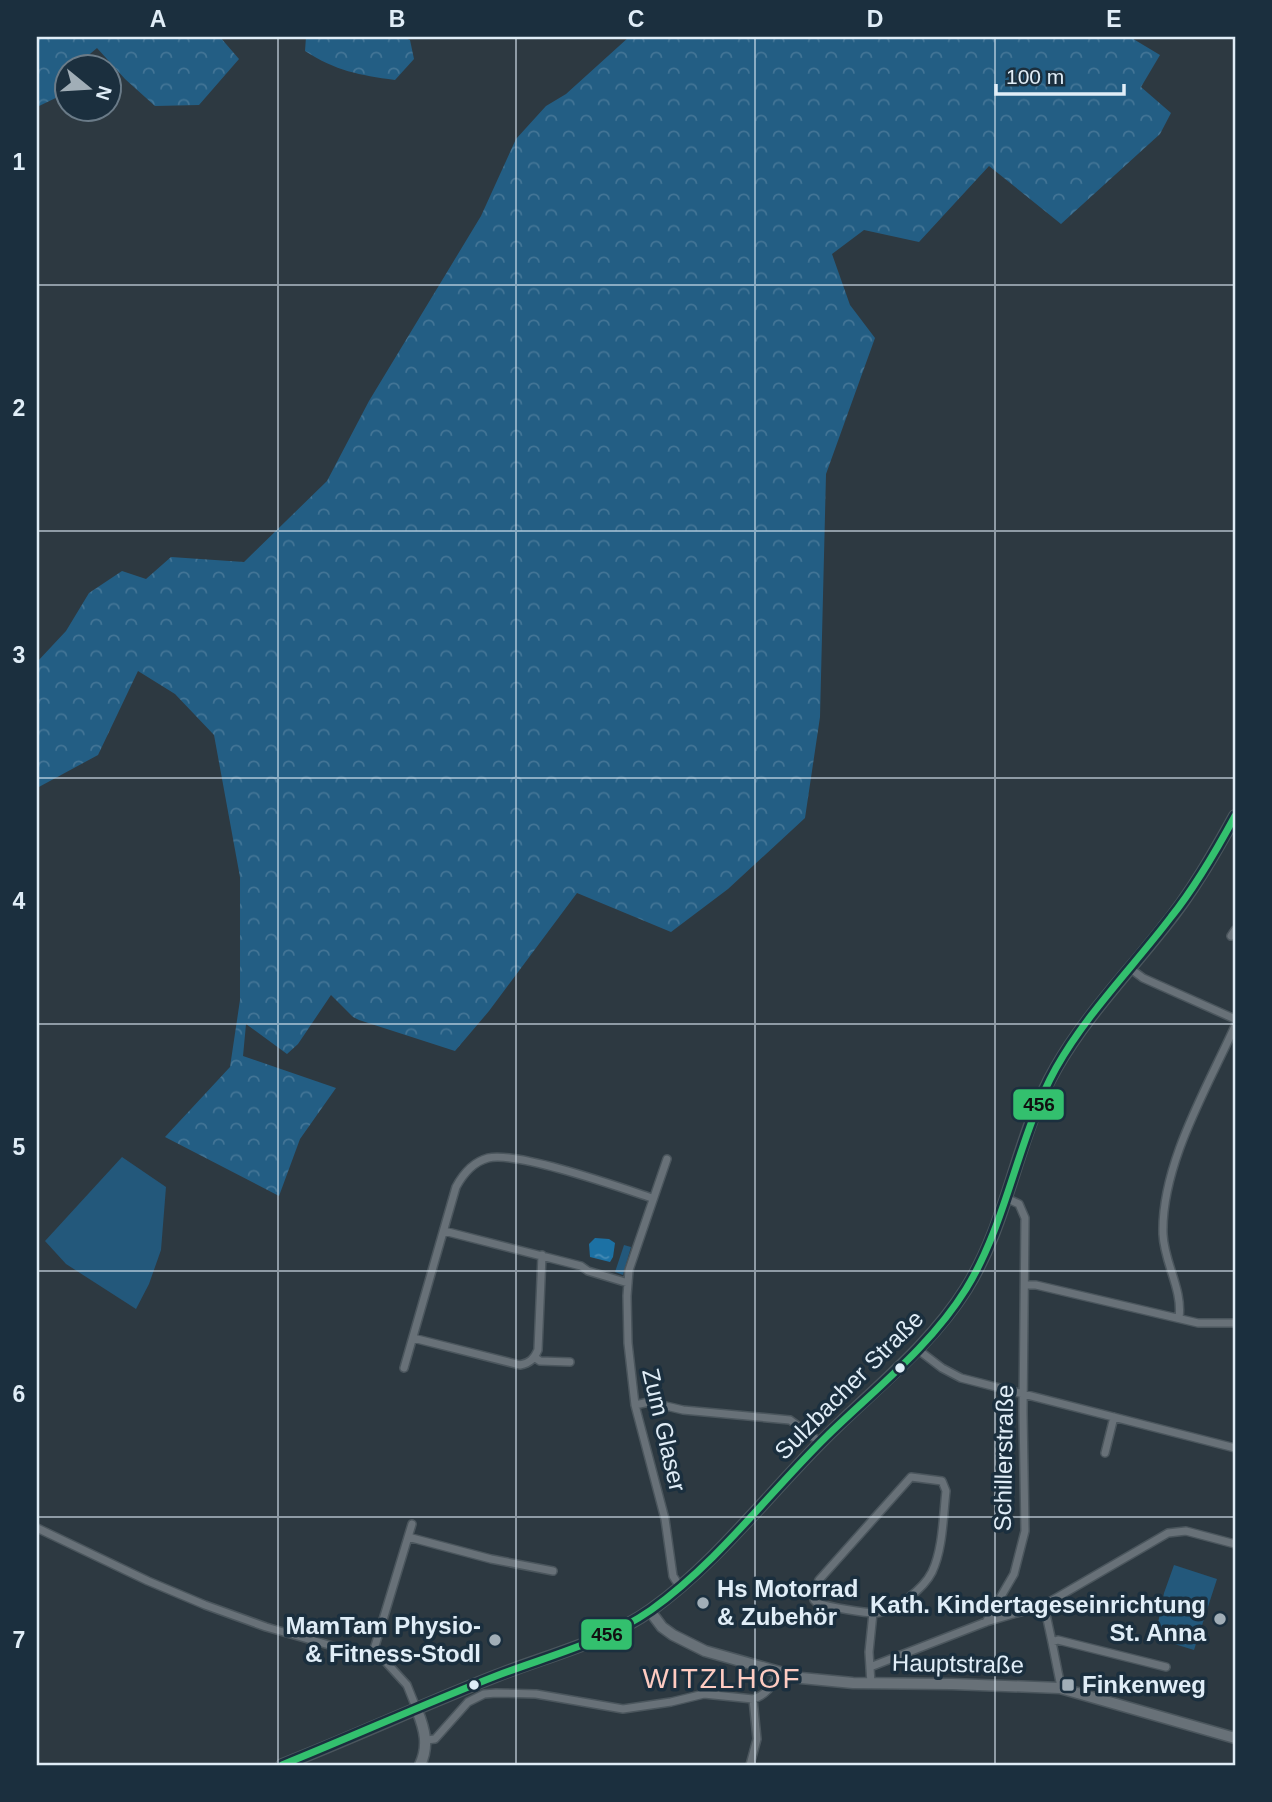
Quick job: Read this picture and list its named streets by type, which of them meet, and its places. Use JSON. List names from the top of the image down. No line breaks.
{"streets":{"main road":["Sulzbacher Straße"],"street":["Zum Glaser","Schillerstraße","Hauptstraße"]},"crossings":[["Sulzbacher Straße","Zum Glaser"],["Sulzbacher Straße","Schillerstraße"],["Sulzbacher Straße","Hauptstraße"]],"districts":["WITZLHOF"],"places":{"other":["Hs Motorrad & Zubehör","Kath. Kindertageseinrichtung St. Anna","MamTam Physio- & Fitness-Stodl"],"transit":["Finkenweg"]},"lines":["transit line 456"],"scale_bar":"100 m","north":"right","grid":{"columns":["A","B","C","D","E"],"rows":["1","2","3","4","5","6","7"]}}
